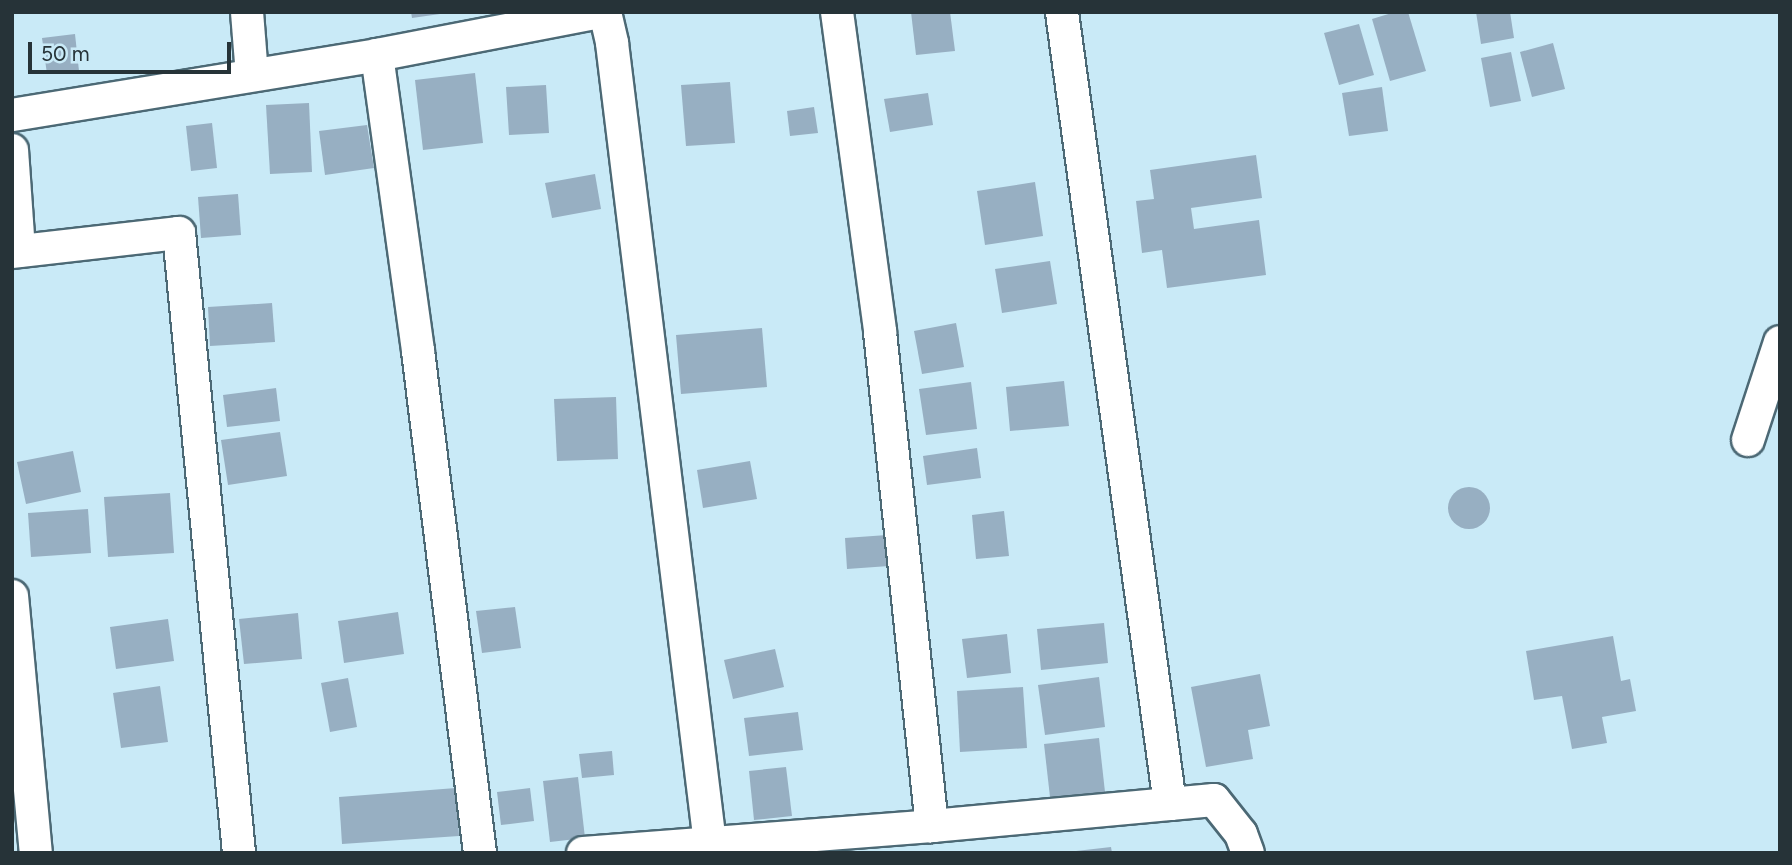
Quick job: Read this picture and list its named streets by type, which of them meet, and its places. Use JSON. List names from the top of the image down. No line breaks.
{"scale_bar":"50 m"}
